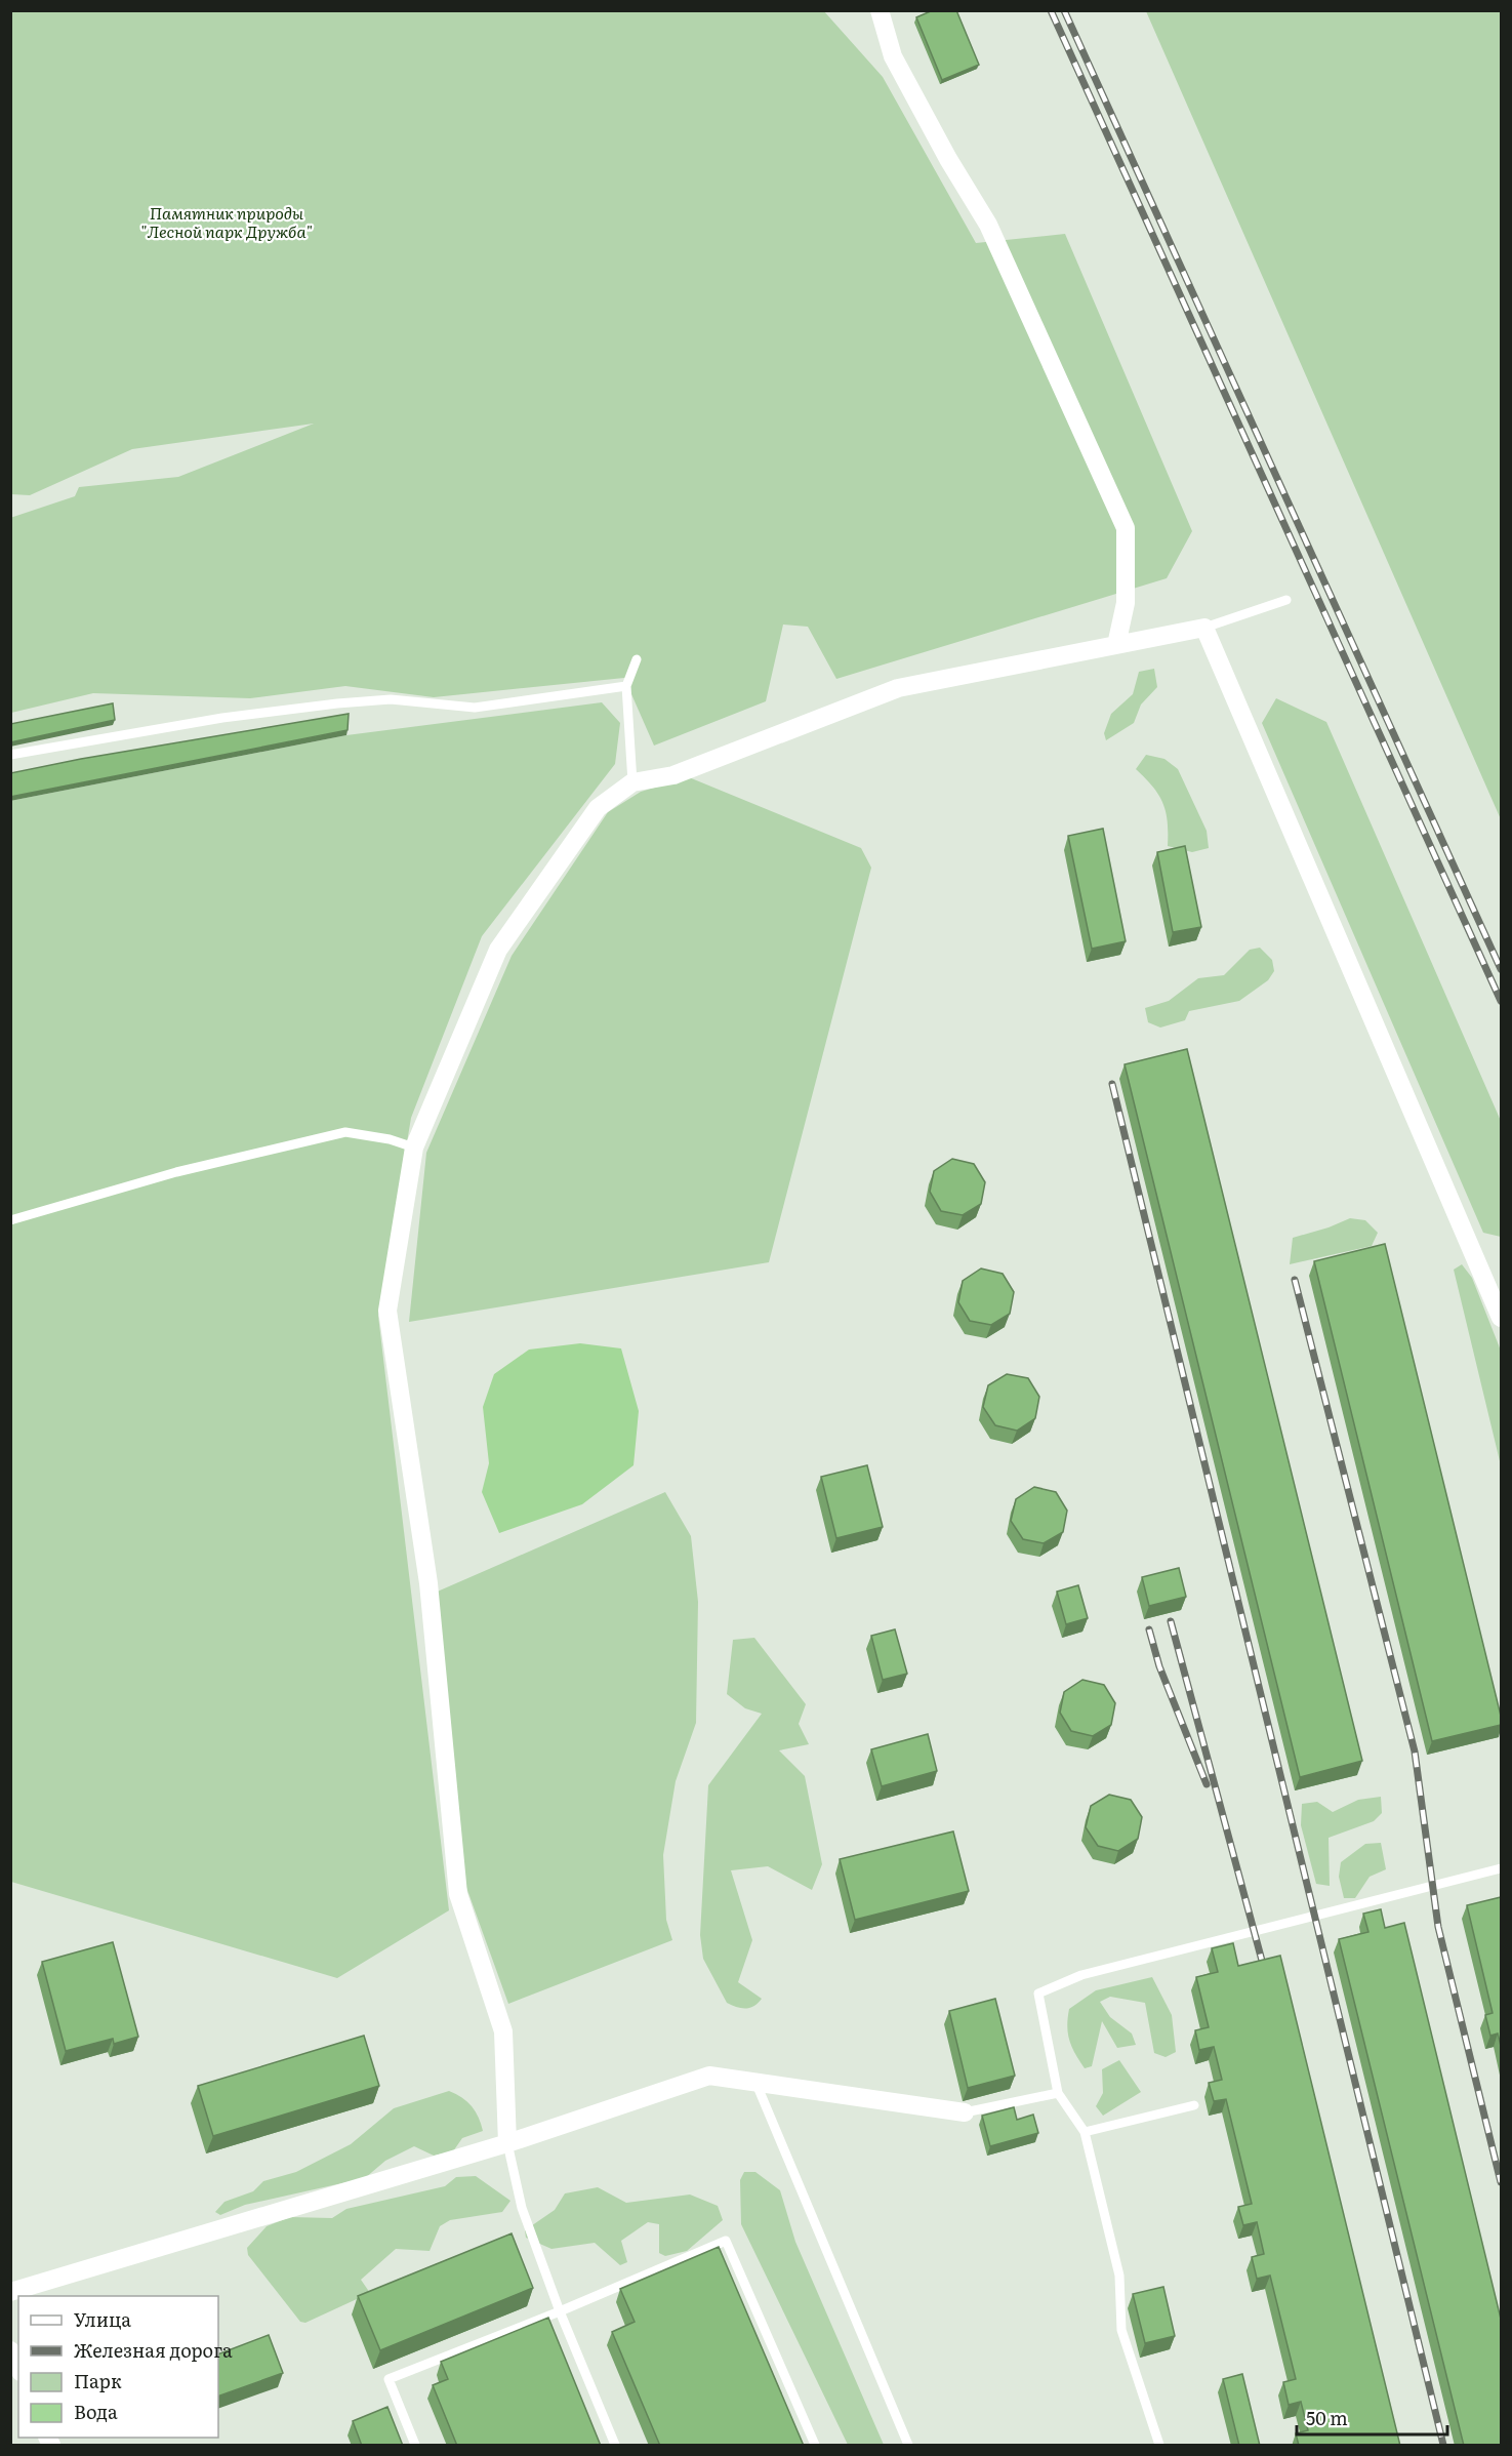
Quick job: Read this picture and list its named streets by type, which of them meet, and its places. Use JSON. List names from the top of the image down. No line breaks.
{"parks":["Памятник природы \"Лесной парк Дружба\""],"legend":["Улица","Железная дорога","Парк","Вода"],"scale_bar":"50 m"}
